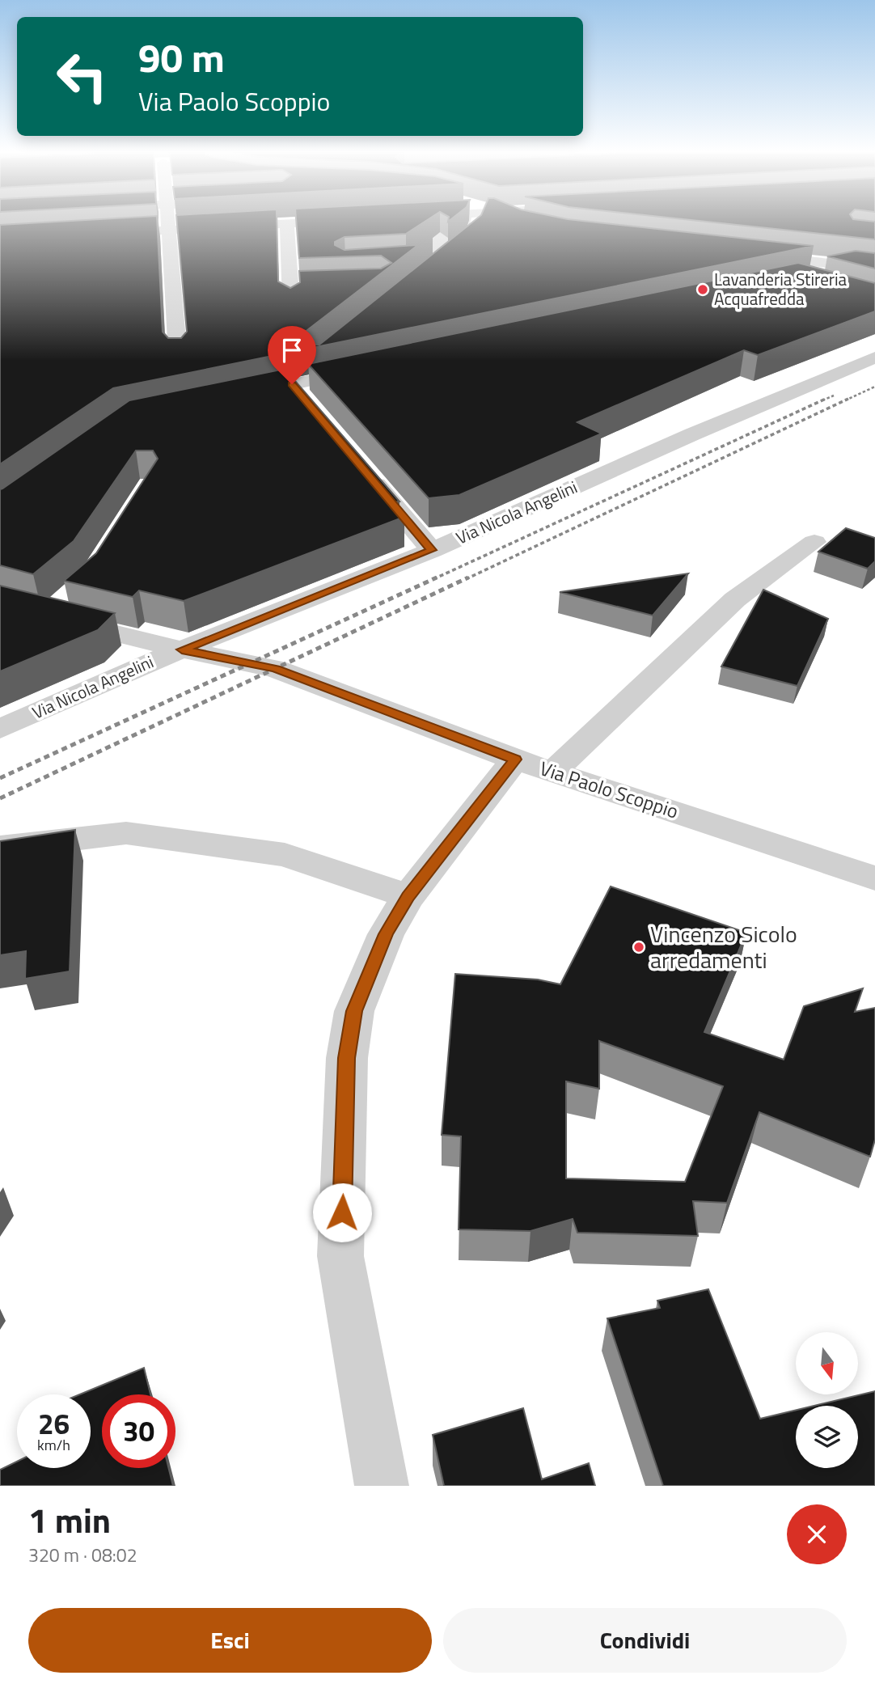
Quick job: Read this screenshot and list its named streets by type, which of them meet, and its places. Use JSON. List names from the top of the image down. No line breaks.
{"streets":{"street":["Via Nicola Angelini","Via Paolo Scoppio"]},"crossings":[["Via Nicola Angelini","Via Paolo Scoppio"]],"places":["Lavanderia Stireria Acquafredda","Vincenzo Sicolo arredamenti"],"north":"bottom","page":{"turn":["90 m","Via Paolo Scoppio"],"speed":"26 km/h","limit":"30","heading":["1 min","320 m · 08:02"],"buttons":["Esci","Condividi"]}}
